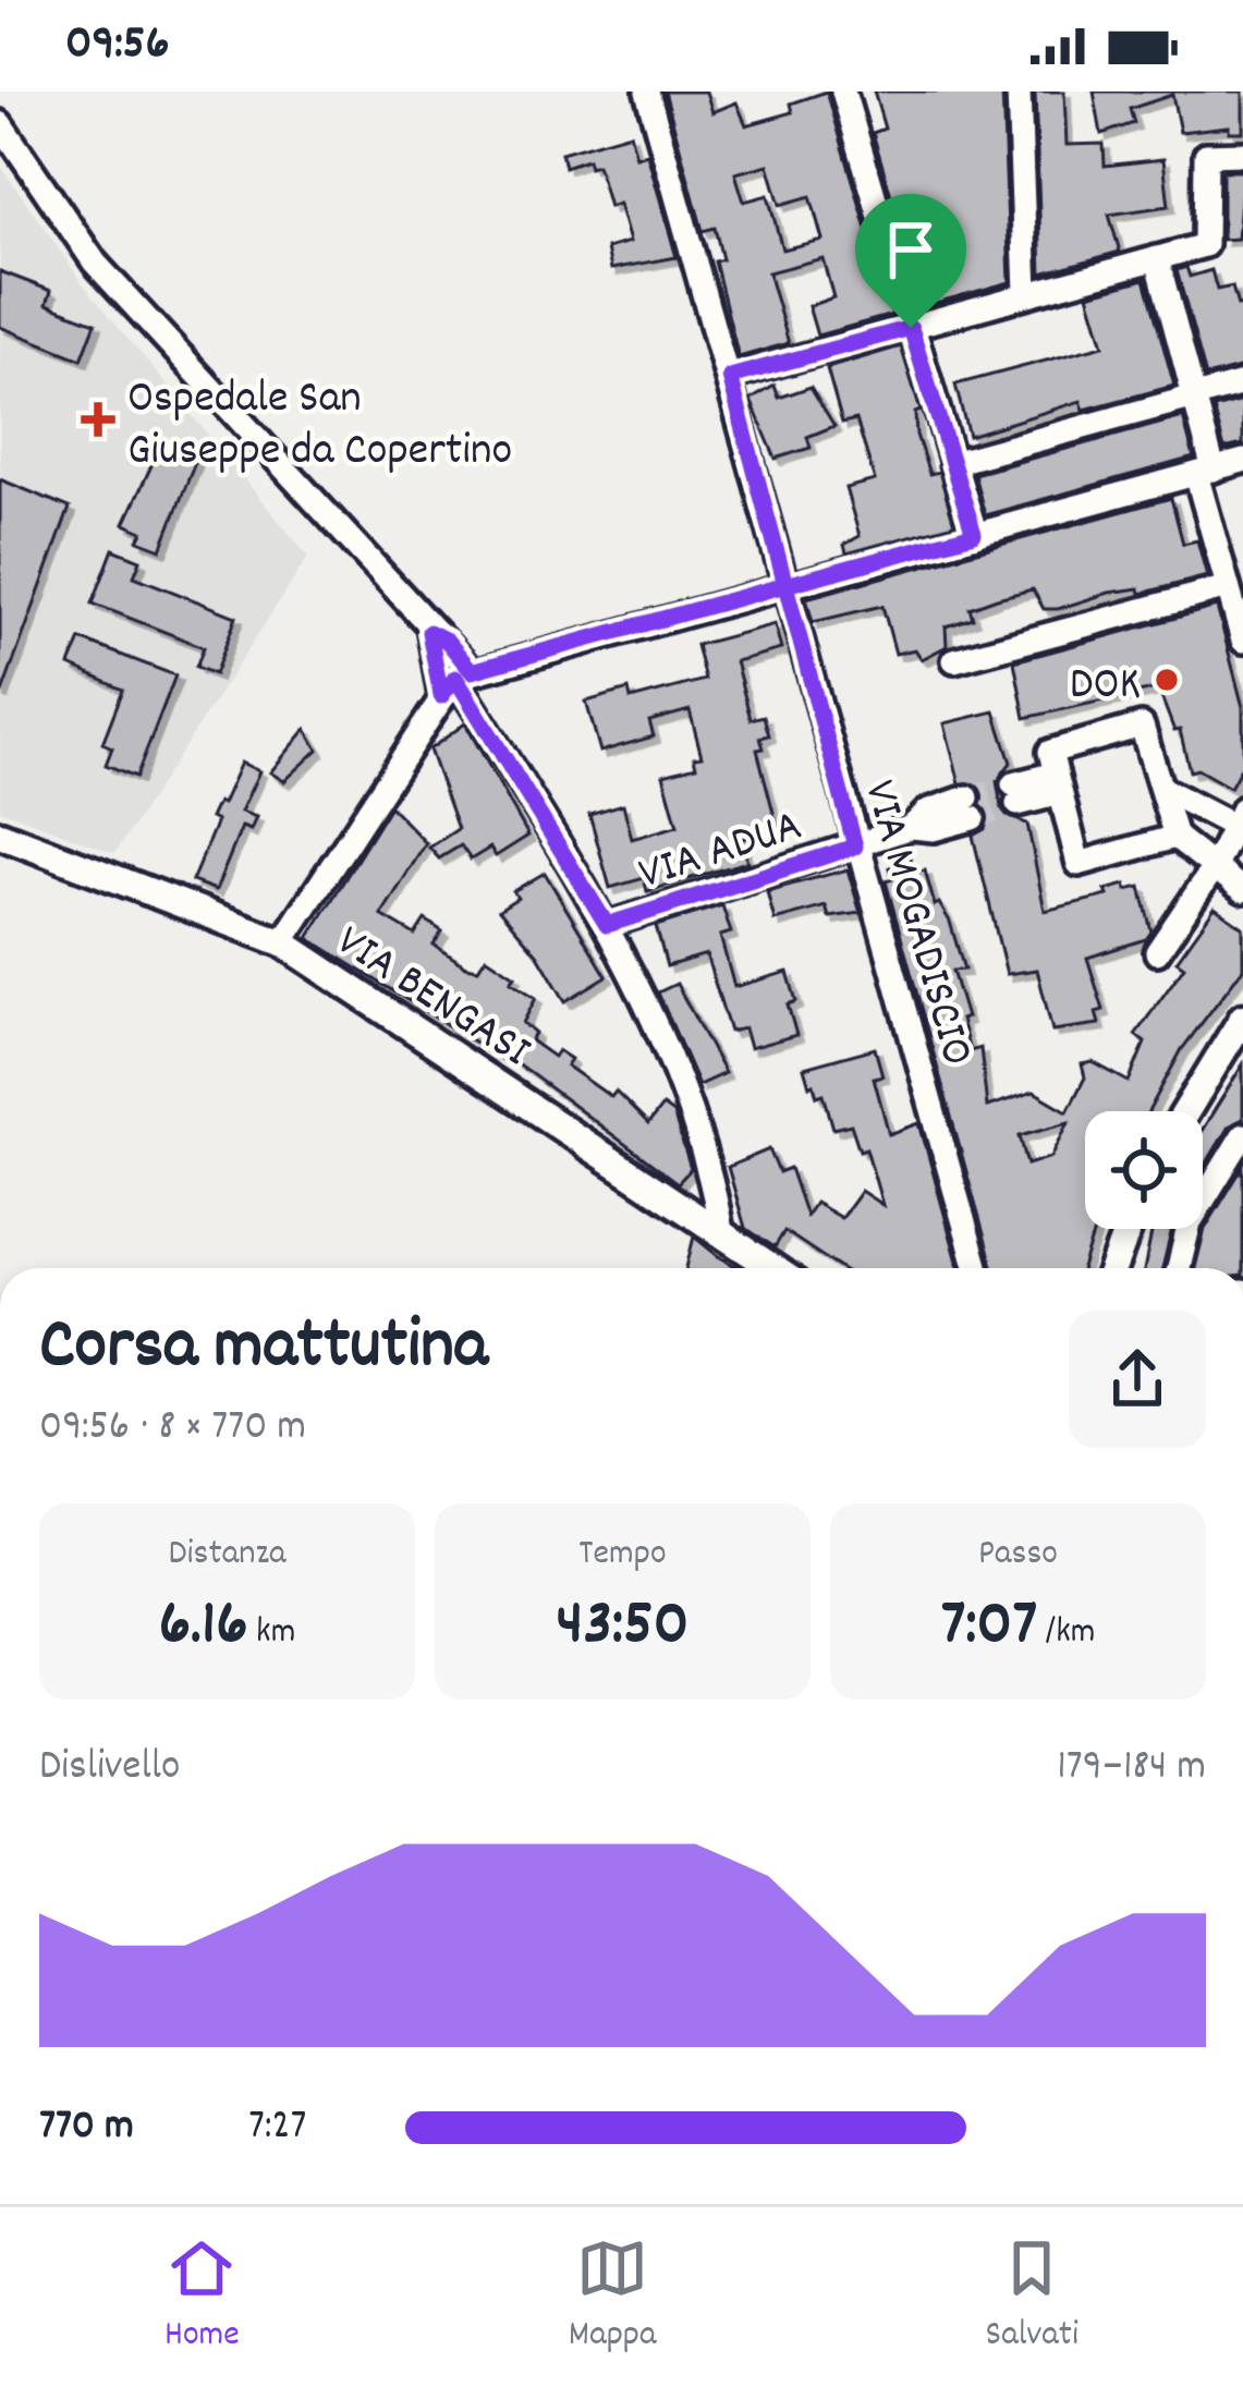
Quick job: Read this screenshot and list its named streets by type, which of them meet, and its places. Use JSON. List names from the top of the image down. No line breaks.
{"streets":{"street":["VIA ADUA","VIA MOGADISCIO","VIA BENGASI"]},"crossings":[["VIA ADUA","VIA MOGADISCIO"]],"places":{"health":["Ospedale San Giuseppe da Copertino"],"other":["DOK"]},"page":{"status":"09:56","heading":["Corsa mattutina","09:56 · 8 × 770 m"],"stats":[["Distanza","6.16 km"],["Tempo","43:50"],["Passo","7:07 /km"]],"chart":["Dislivello","179–184 m"],"list":[{"name":"770 m","note":"7:27"}],"tabs":["Home","Mappa","Salvati"]}}
